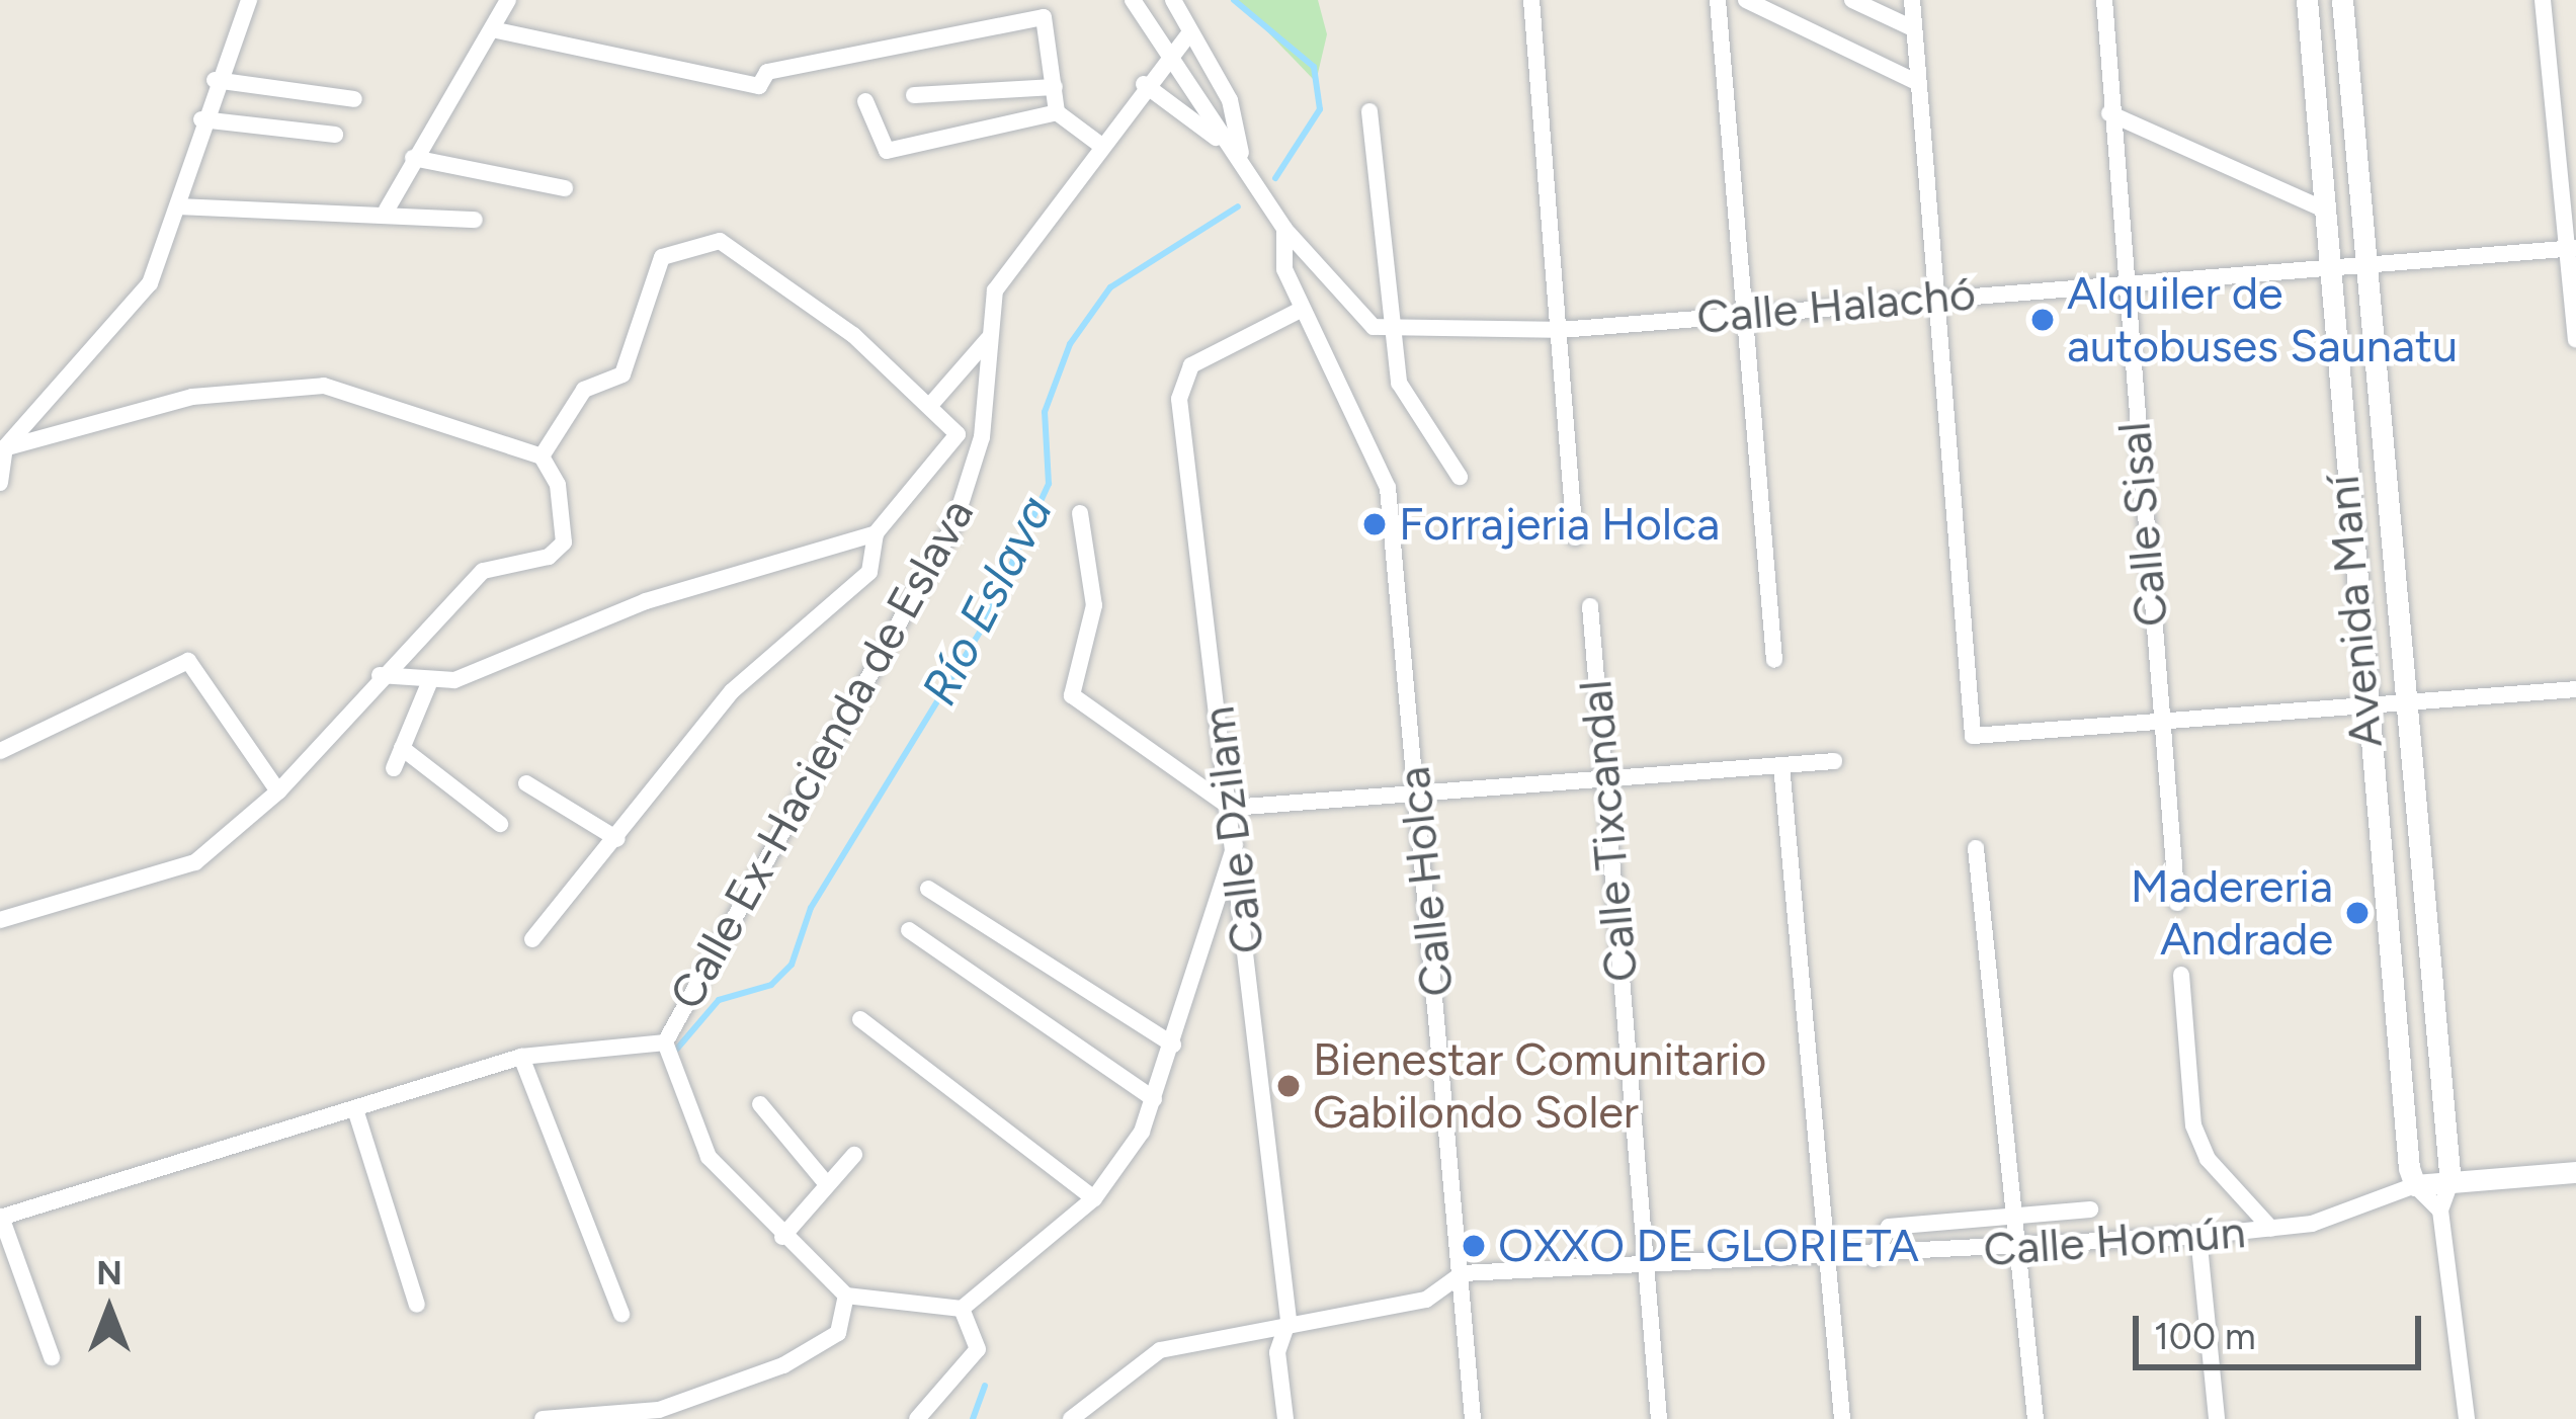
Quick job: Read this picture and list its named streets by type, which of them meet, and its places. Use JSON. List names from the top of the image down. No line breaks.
{"streets":{"street":["Calle Halachó","Calle Sisal","Avenida Maní","Calle Ex-Hacienda de Eslava","Calle Dzilam","Calle Tixcandal","Calle Holca","Calle Homún"]},"crossings":[["Calle Halachó","Calle Sisal"],["Calle Halachó","Avenida Maní"],["Avenida Maní","Calle Homún"],["Calle Dzilam","Calle Holca"],["Calle Dzilam","Calle Homún"],["Calle Tixcandal","Calle Homún"],["Calle Holca","Calle Homún"]],"water":["Río Eslava"],"places":["Alquiler de autobuses Saunatu","Forrajeria Holca","Madereria Andrade","Bienestar Comunitario Gabilondo Soler","OXXO DE GLORIETA"],"scale_bar":"100 m","north":"top"}
